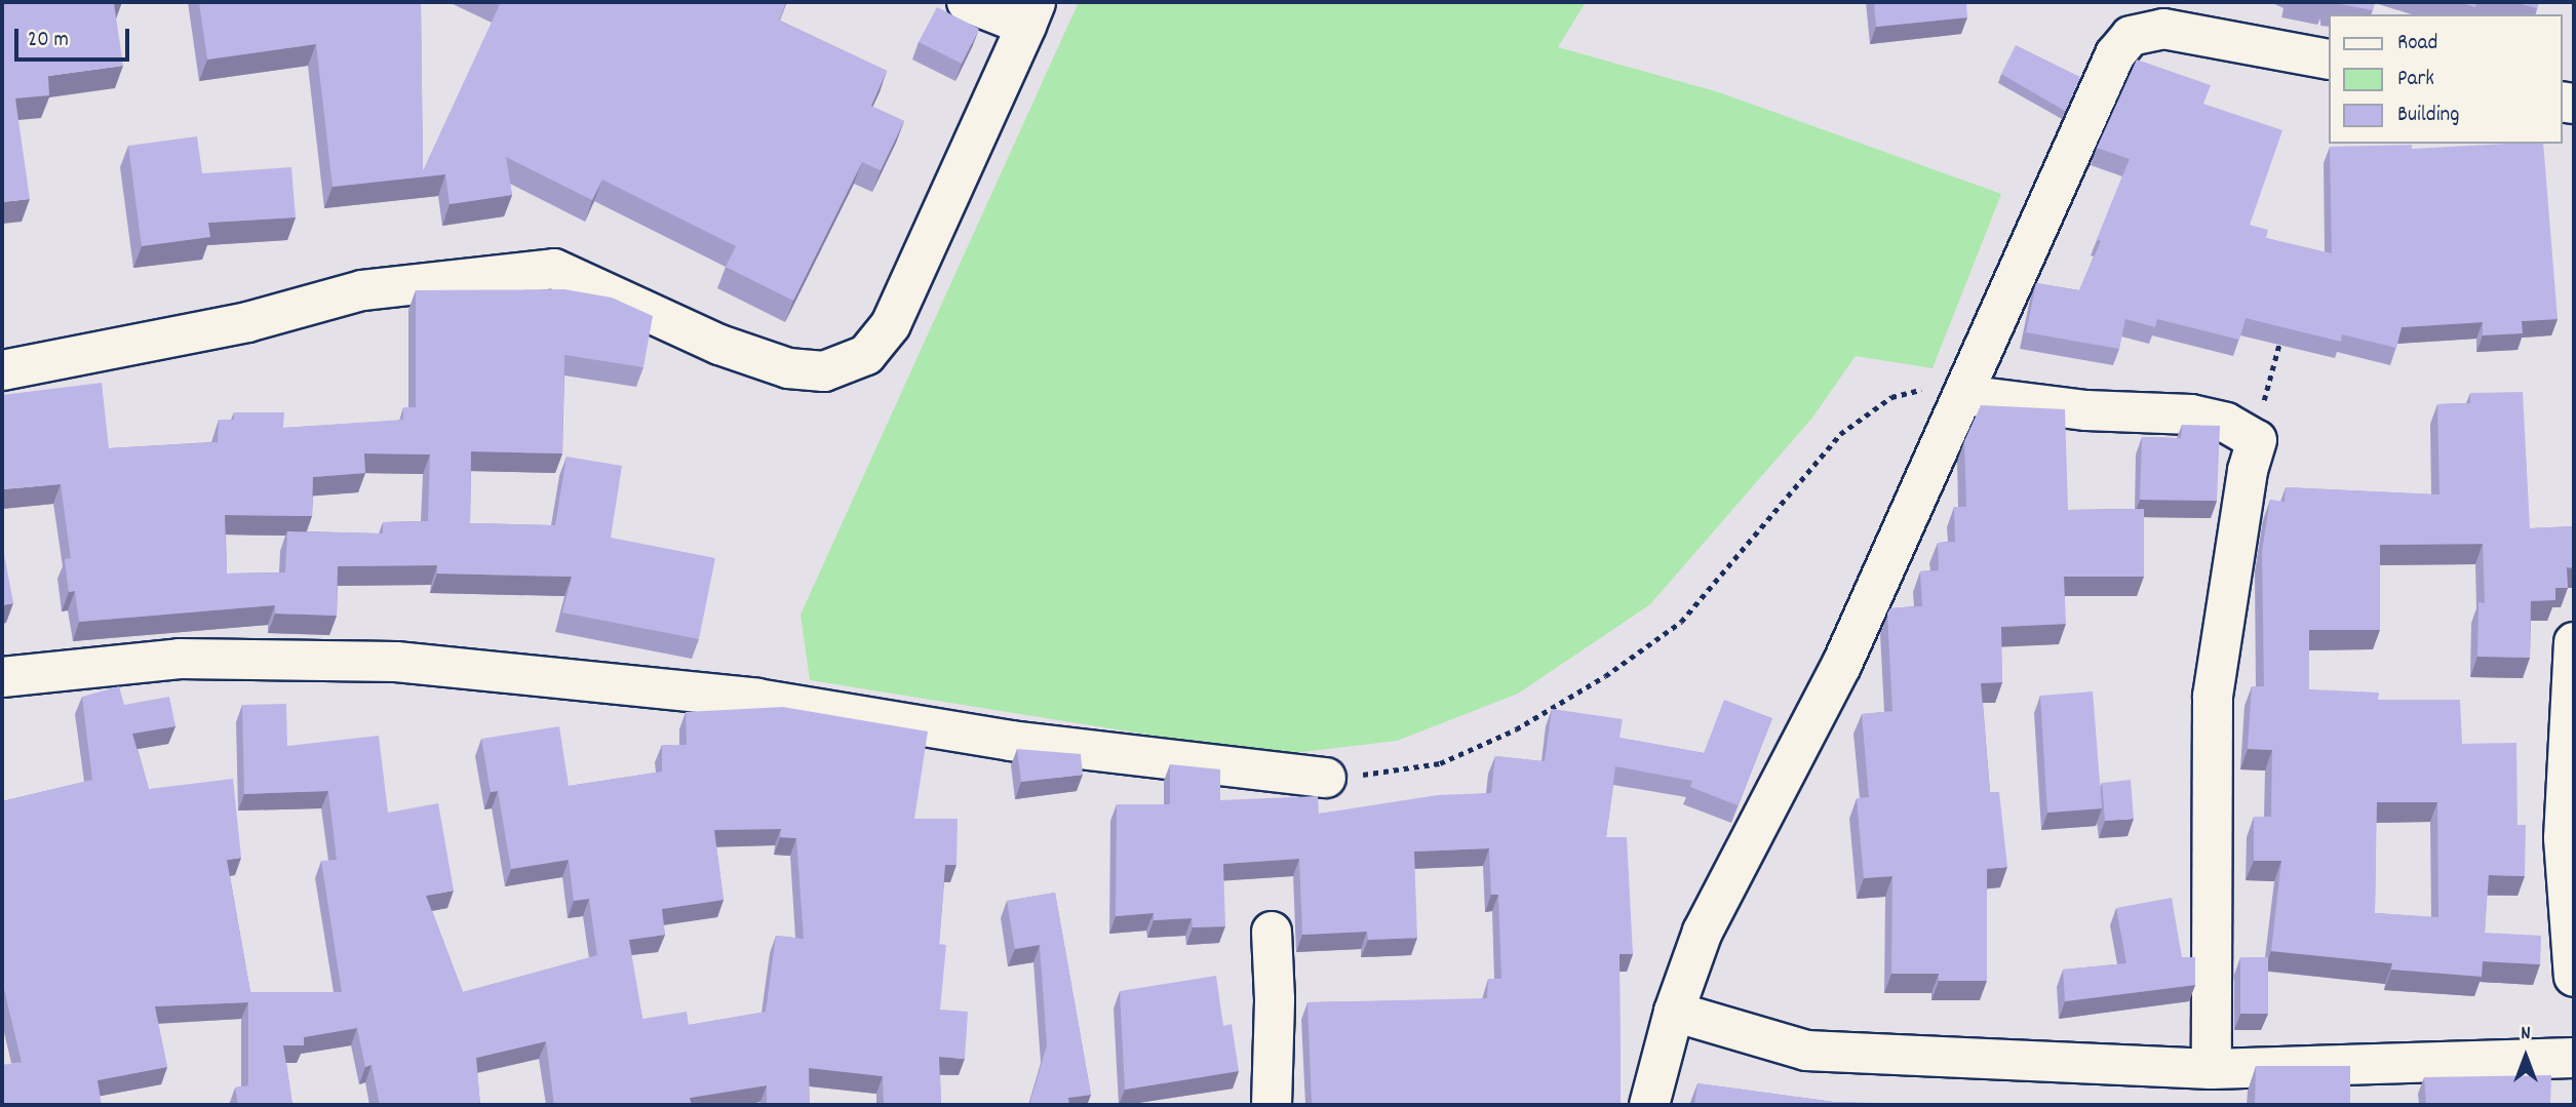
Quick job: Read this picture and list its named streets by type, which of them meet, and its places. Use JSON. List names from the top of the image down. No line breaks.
{"legend":["Road","Park","Building"],"scale_bar":"20 m","north":"top"}
